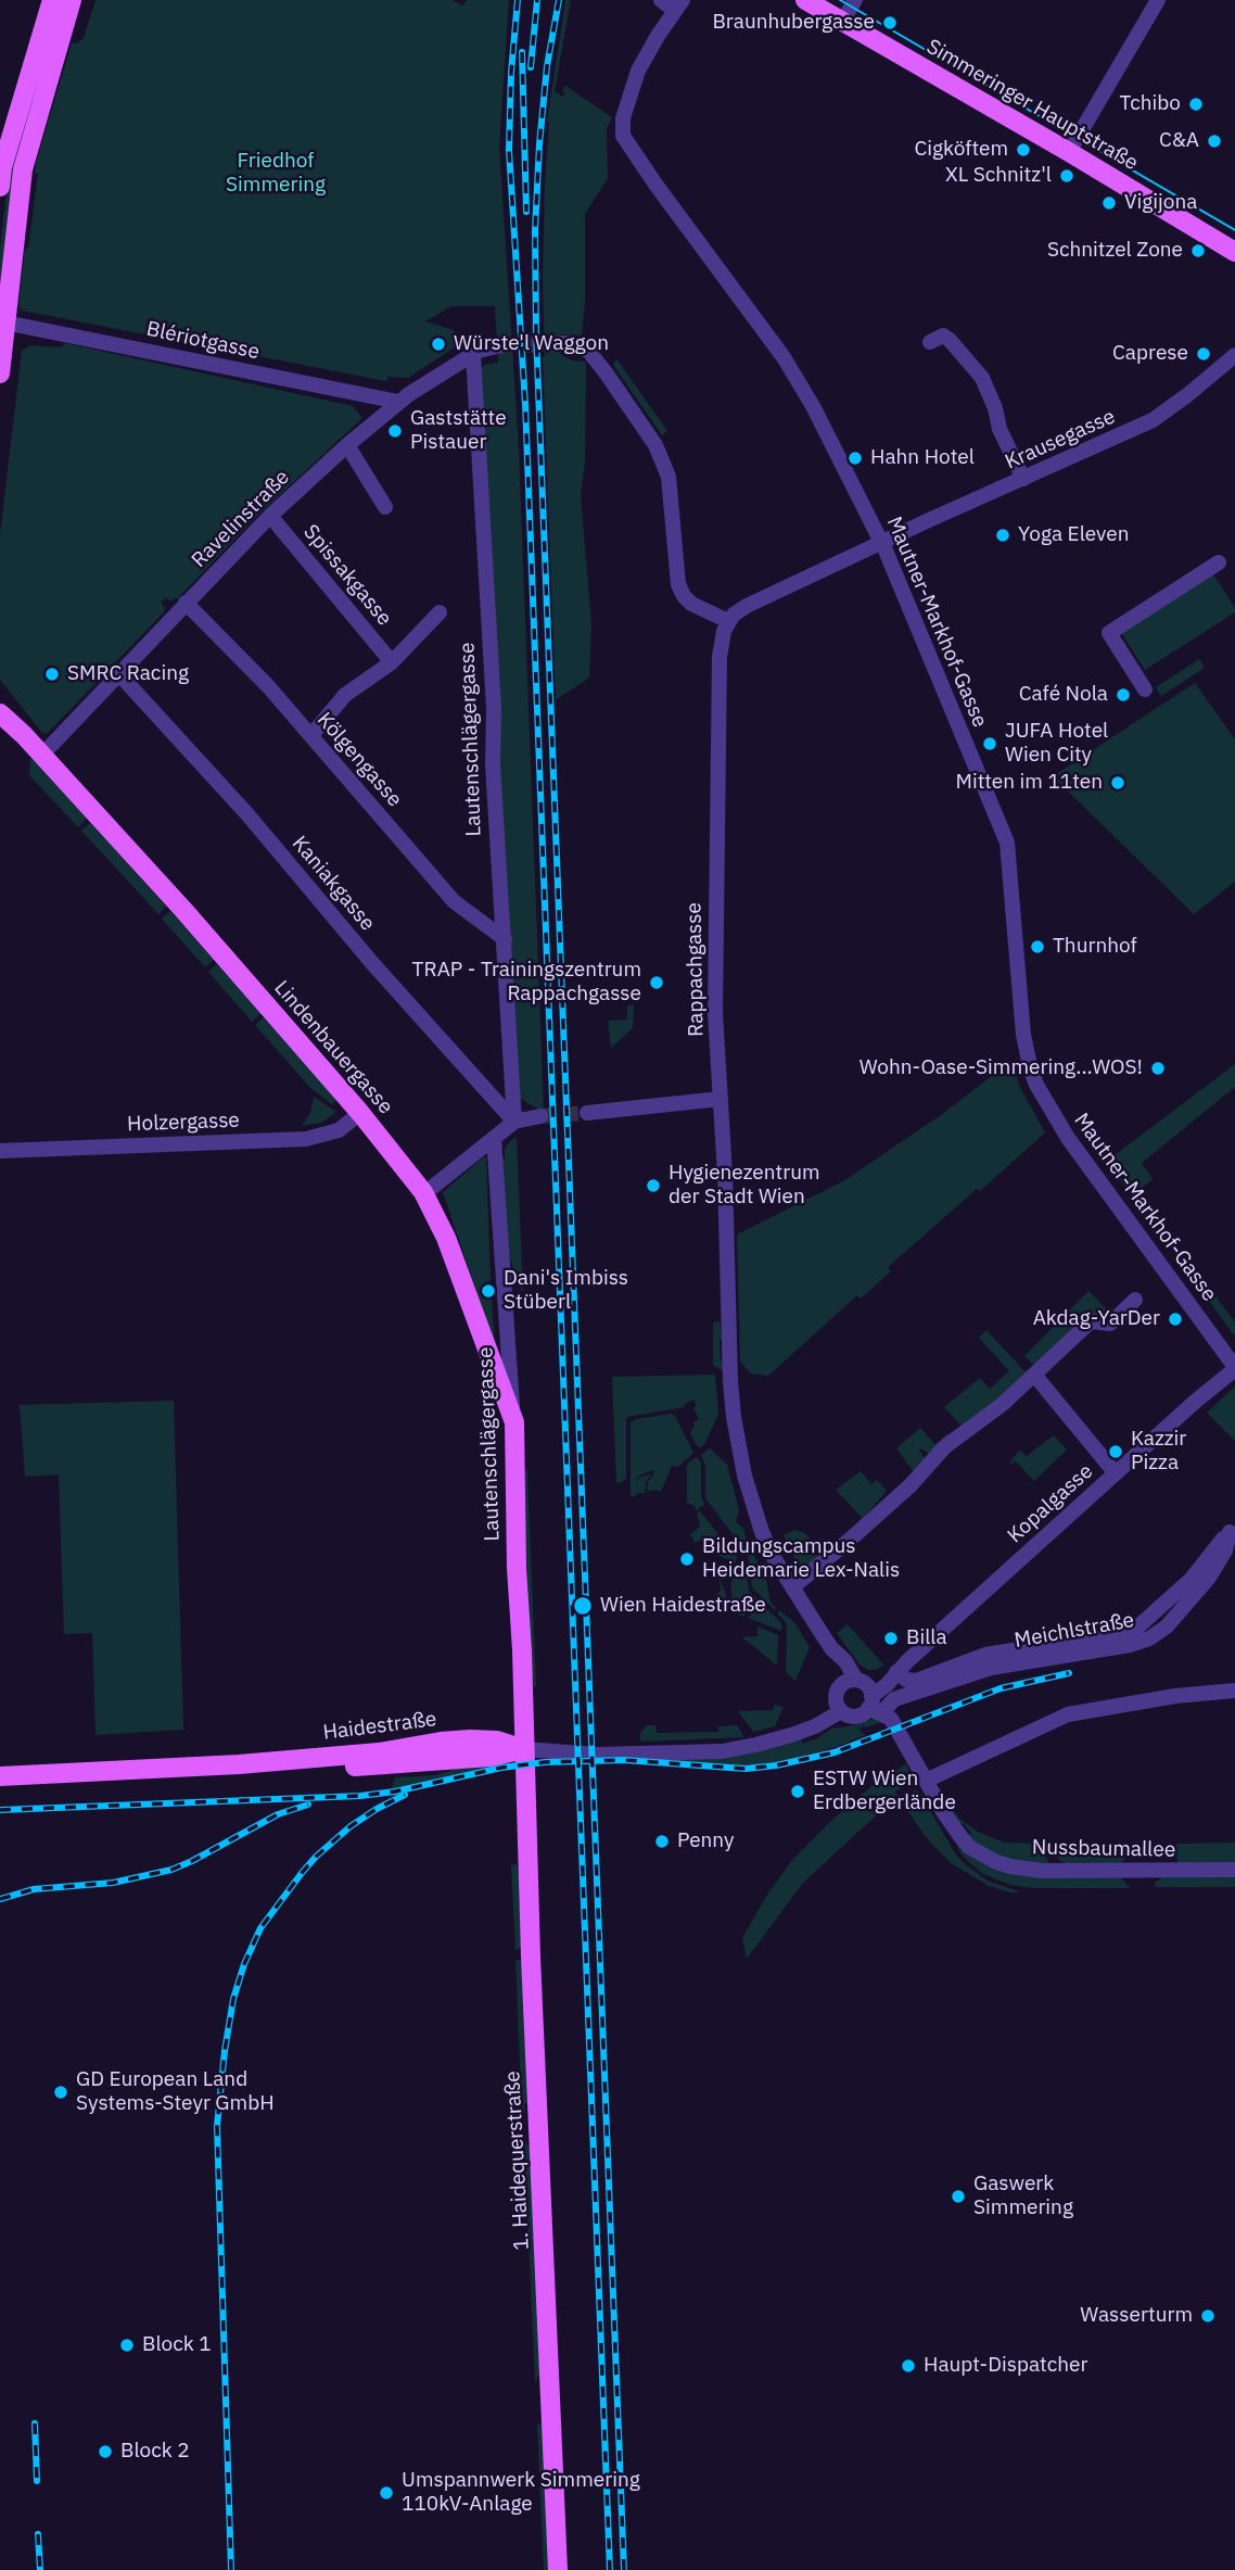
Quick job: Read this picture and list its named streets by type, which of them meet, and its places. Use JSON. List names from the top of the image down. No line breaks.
{"streets":{"main road":["Simmeringer Hauptstraße","Lautenschlägergasse","Lindenbauergasse","Haidestraße","1. Haidequerstraße"],"street":["Blériotgasse","Krausegasse","Ravelinstraße","Spissakgasse","Mautner-Markhof-Gasse","Kölgengasse","Kaniakgasse","Rappachgasse","Holzergasse","Kopalgasse","Meichlstraße","Nussbaumallee"]},"crossings":[["Blériotgasse","Ravelinstraße"],["Krausegasse","Mautner-Markhof-Gasse"],["Krausegasse","Rappachgasse"],["Ravelinstraße","Spissakgasse"],["Ravelinstraße","Lautenschlägergasse"],["Ravelinstraße","Kölgengasse"],["Ravelinstraße","Kaniakgasse"],["Ravelinstraße","Lindenbauergasse"],["Mautner-Markhof-Gasse","Kopalgasse"],["Lautenschlägergasse","Kölgengasse"],["Lautenschlägergasse","Kaniakgasse"],["Lautenschlägergasse","Lindenbauergasse"],["Lautenschlägergasse","Haidestraße"],["Lautenschlägergasse","1. Haidequerstraße"],["Rappachgasse","Kopalgasse"],["Rappachgasse","Meichlstraße"],["Rappachgasse","Haidestraße"],["Rappachgasse","Nussbaumallee"],["Lindenbauergasse","Holzergasse"],["Kopalgasse","Meichlstraße"],["Kopalgasse","Haidestraße"],["Kopalgasse","Nussbaumallee"],["Meichlstraße","Haidestraße"],["Meichlstraße","Nussbaumallee"],["Haidestraße","Nussbaumallee"],["Haidestraße","1. Haidequerstraße"]],"parks":["Friedhof Simmering"],"places":["Braunhubergasse","Tchibo","C&A","Cigköftem","XL Schnitz'l","Vigijona","Schnitzel Zone","Würste'l Waggon","Caprese","Gaststätte Pistauer","Hahn Hotel","Yoga Eleven","SMRC Racing","Café Nola","JUFA Hotel Wien City","Mitten im 11ten","Thurnhof","TRAP - Trainingszentrum Rappachgasse","Wohn-Oase-Simmering...WOS!","Hygienezentrum der Stadt Wien","Dani's Imbiss Stüberl","Akdag-YarDer","Kazzir Pizza","Bildungscampus Heidemarie Lex-Nalis","Wien Haidestraße","Billa","ESTW Wien Erdbergerlände","Penny","GD European Land Systems-Steyr GmbH","Gaswerk Simmering","Wasserturm","Block 1","Haupt-Dispatcher","Block 2","Umspannwerk Simmering 110kV-Anlage"]}
